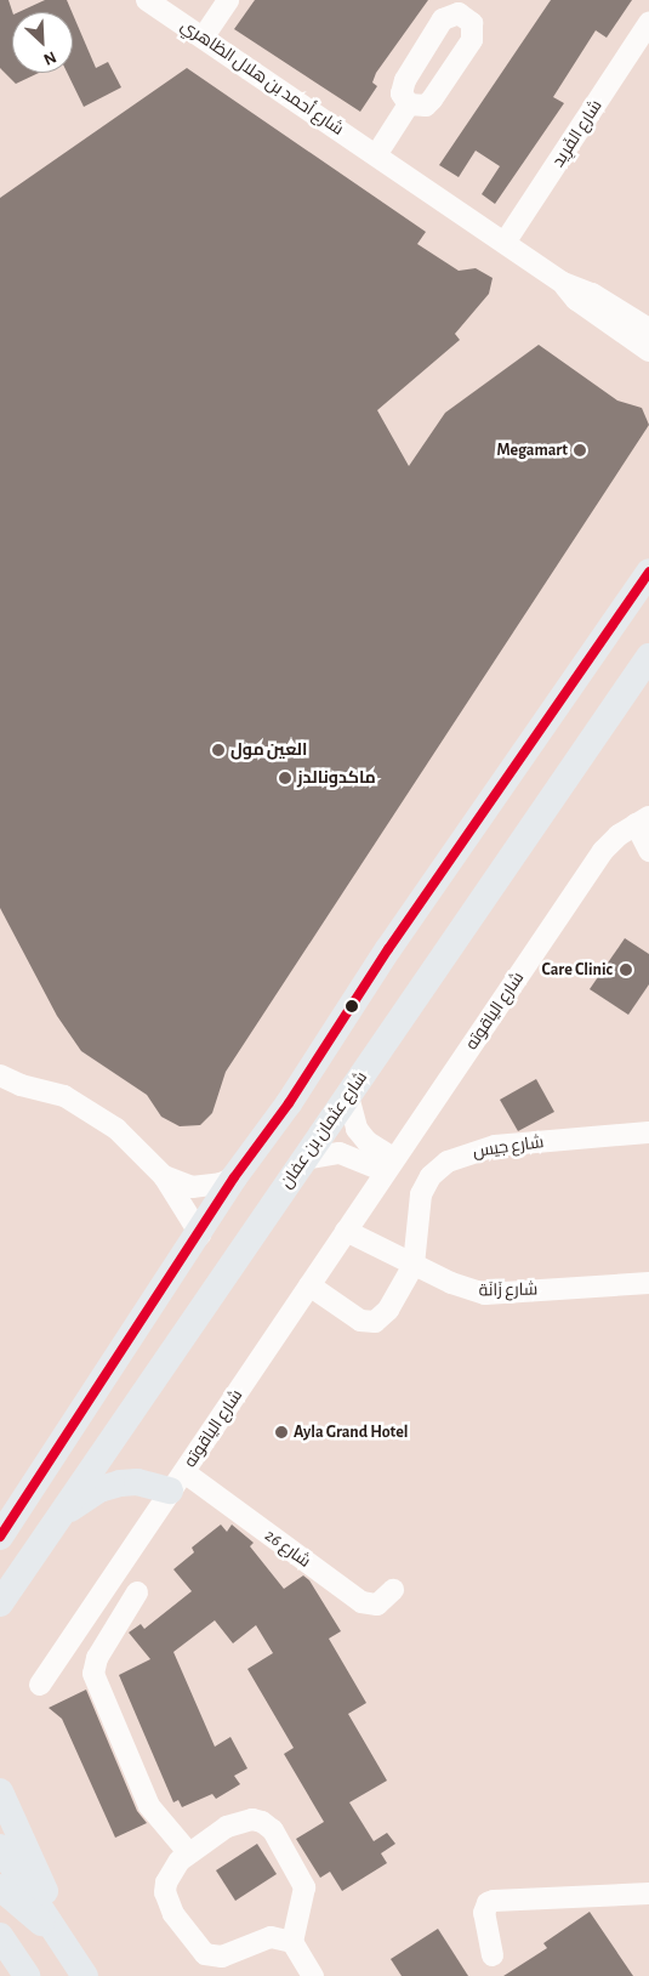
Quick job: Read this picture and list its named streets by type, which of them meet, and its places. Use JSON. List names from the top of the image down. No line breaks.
{"streets":{"main road":["شارع عثمان بن عفان"],"street":["شارع أحمد بن هلال الظاهري","شارع الفَرِيد","شارع الياقوته","شارع جيس","شارع زَانَة","شارع 26"]},"crossings":[["شارع أحمد بن هلال الظاهري","شارع الفَرِيد"],["شارع الياقوته","شارع زَانَة"],["شارع الياقوته","شارع 26"],["شارع جيس","شارع زَانَة"]],"places":["Megamart","العين مول","ماكدونالدز","Care Clinic","Ayla Grand Hotel"],"north":"bottom right"}
